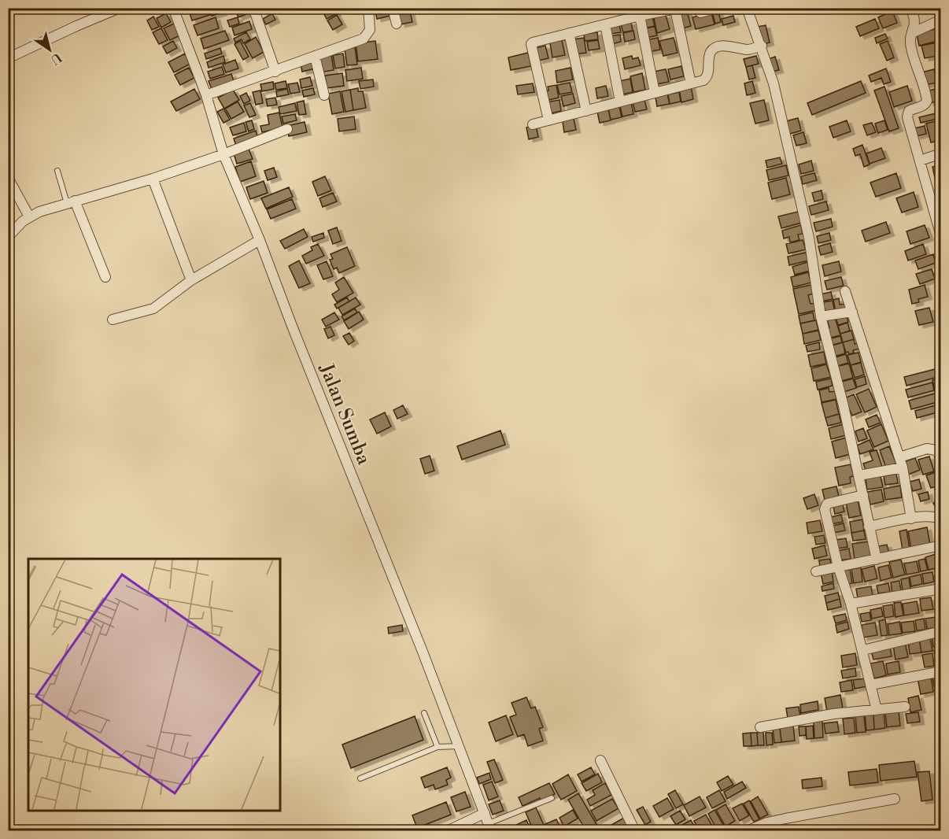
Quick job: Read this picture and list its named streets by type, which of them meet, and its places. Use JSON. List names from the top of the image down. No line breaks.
{"streets":{"street":["Jalan Sumba"]},"north":"bottom right"}
